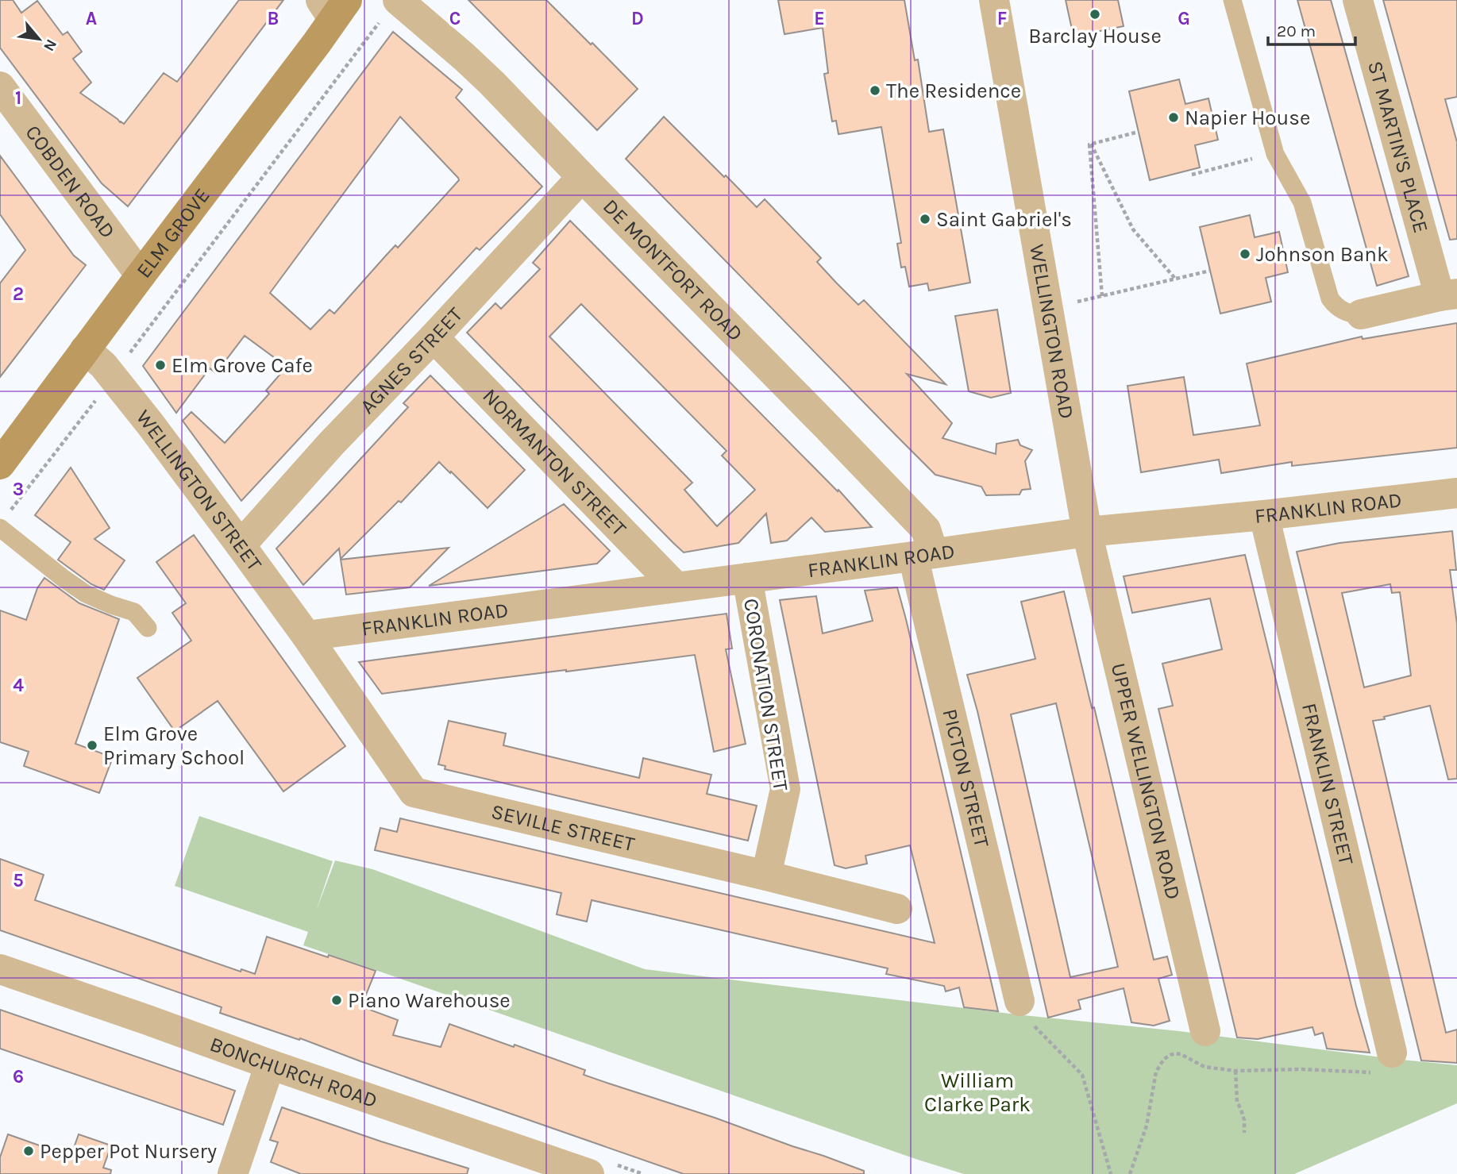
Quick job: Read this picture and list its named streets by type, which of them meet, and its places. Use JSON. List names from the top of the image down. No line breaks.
{"streets":{"street":["ST MARTIN'S PLACE","COBDEN ROAD","ELM GROVE","DE MONTFORT ROAD","WELLINGTON ROAD","AGNES STREET","NORMANTON STREET","WELLINGTON STREET","FRANKLIN ROAD","CORONATION STREET","PICTON STREET","UPPER WELLINGTON ROAD","FRANKLIN STREET","SEVILLE STREET","BONCHURCH ROAD"]},"crossings":[["COBDEN ROAD","ELM GROVE"],["ELM GROVE","WELLINGTON STREET"],["DE MONTFORT ROAD","AGNES STREET"],["DE MONTFORT ROAD","FRANKLIN ROAD"],["DE MONTFORT ROAD","PICTON STREET"],["WELLINGTON ROAD","FRANKLIN ROAD"],["WELLINGTON ROAD","UPPER WELLINGTON ROAD"],["AGNES STREET","NORMANTON STREET"],["AGNES STREET","WELLINGTON STREET"],["NORMANTON STREET","FRANKLIN ROAD"],["WELLINGTON STREET","FRANKLIN ROAD"],["WELLINGTON STREET","SEVILLE STREET"],["FRANKLIN ROAD","CORONATION STREET"],["FRANKLIN ROAD","PICTON STREET"],["FRANKLIN ROAD","UPPER WELLINGTON ROAD"],["FRANKLIN ROAD","FRANKLIN STREET"],["FRANKLIN ROAD","SEVILLE STREET"],["CORONATION STREET","SEVILLE STREET"]],"parks":["William Clarke Park"],"places":["Barclay House","The Residence","Napier House","Saint Gabriel's","Johnson Bank","Elm Grove Cafe","Elm Grove Primary School","Piano Warehouse","Pepper Pot Nursery"],"scale_bar":"20 m","north":"bottom right","grid":{"columns":["A","B","C","D","E","F","G"],"rows":["1","2","3","4","5","6"]}}
